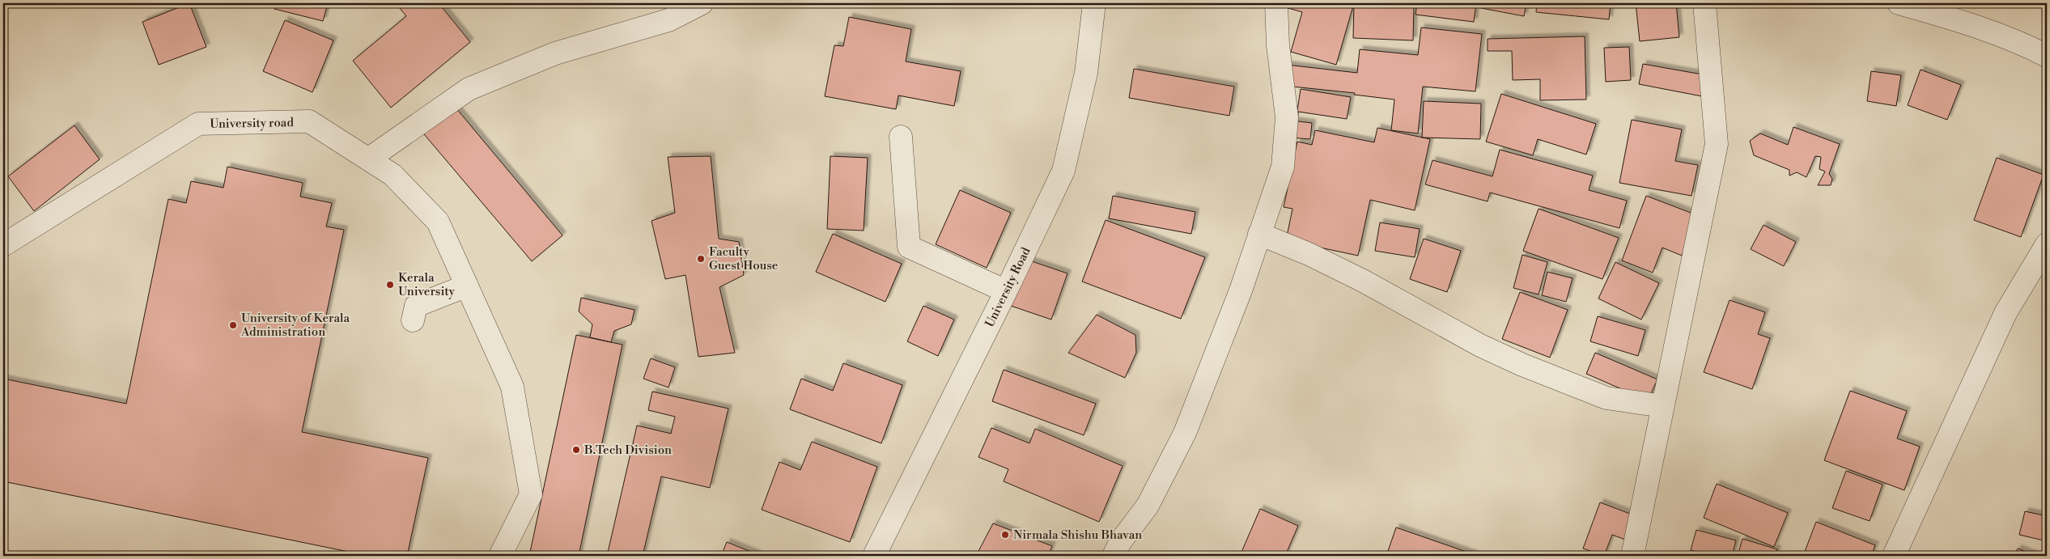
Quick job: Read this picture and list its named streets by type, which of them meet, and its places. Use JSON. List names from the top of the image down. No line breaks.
{"streets":{"street":["University road","University Road"]},"places":["Faculty Guest House","Kerala University","University of Kerala Administration","B.Tech Division","Nirmala Shishu Bhavan"]}
